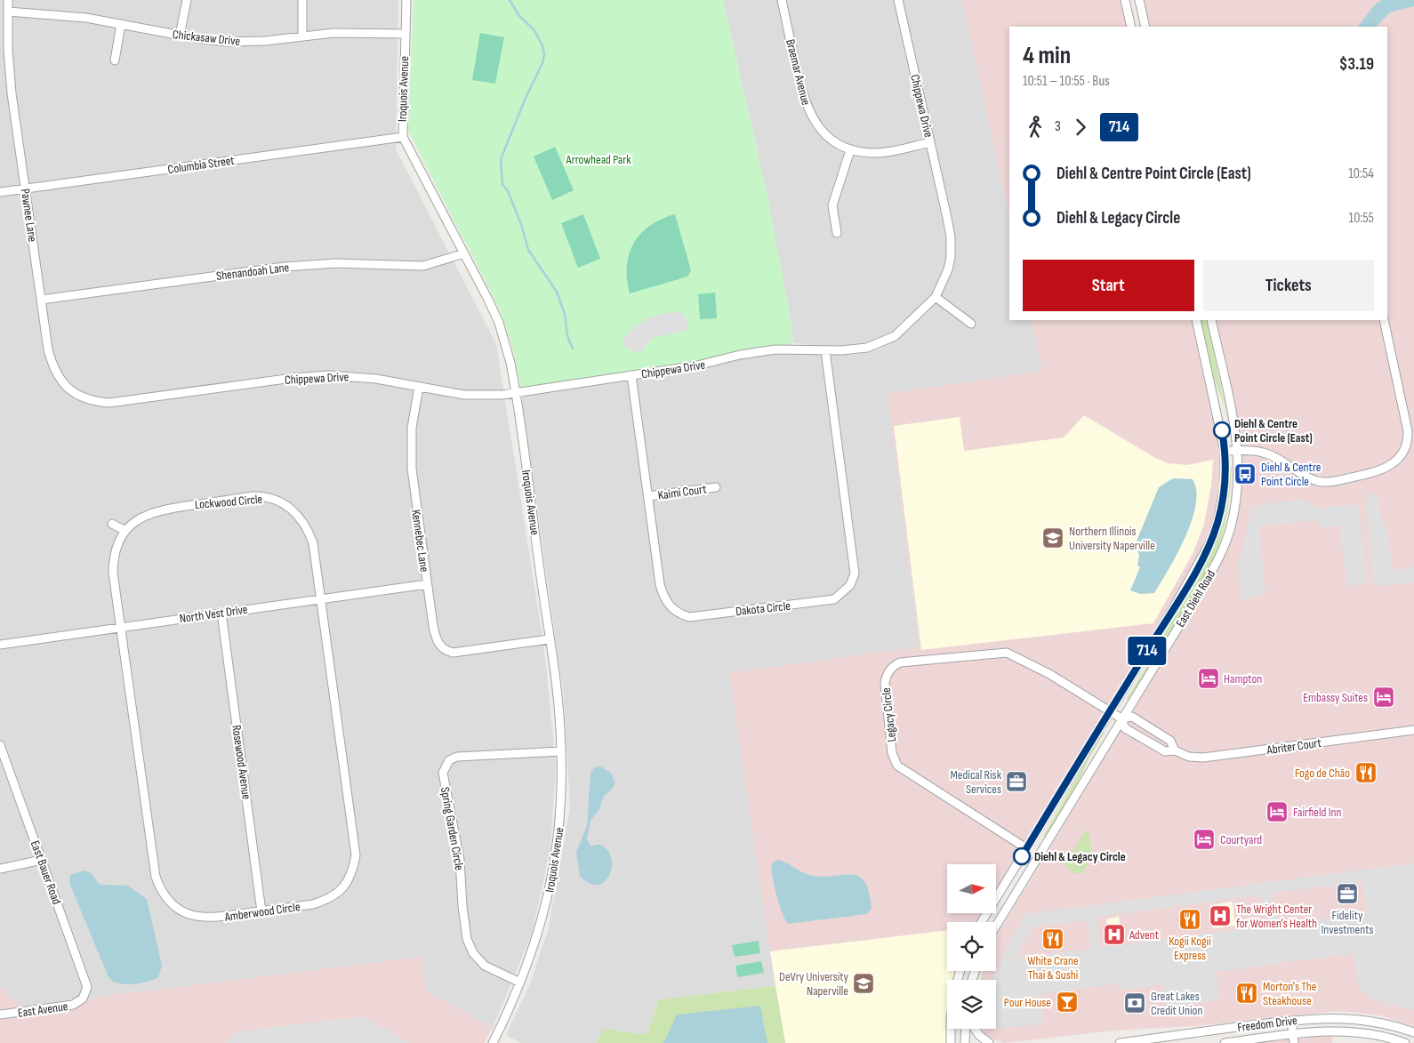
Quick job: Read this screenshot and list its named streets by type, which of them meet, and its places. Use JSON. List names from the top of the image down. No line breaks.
{"streets":{"street":["Chickasaw Drive","Braemar Avenue","Iroquois Avenue","Chippewa Drive","Columbia Street","Pawnee Lane","Shenandoah Lane","Kaimi Court","Lockwood Circle","Kennebec Lane","East Diehl Road","Dakota Circle","North Vest Drive","Legacy Circle","Abriter Court","Rosewood Avenue","Spring Garden Circle","East Bauer Road","Amberwood Circle","East Avenue","Freedom Drive"]},"crossings":[["Chickasaw Drive","Iroquois Avenue"],["Chickasaw Drive","Pawnee Lane"],["Braemar Avenue","Chippewa Drive"],["Iroquois Avenue","Chippewa Drive"],["Iroquois Avenue","Columbia Street"],["Iroquois Avenue","Shenandoah Lane"],["Iroquois Avenue","Kennebec Lane"],["Iroquois Avenue","Spring Garden Circle"],["Chippewa Drive","Pawnee Lane"],["Chippewa Drive","Kennebec Lane"],["Chippewa Drive","Dakota Circle"],["Columbia Street","Pawnee Lane"],["Pawnee Lane","Shenandoah Lane"],["Kaimi Court","Dakota Circle"],["Lockwood Circle","North Vest Drive"],["Lockwood Circle","Amberwood Circle"],["Kennebec Lane","North Vest Drive"],["East Diehl Road","Legacy Circle"],["East Diehl Road","Abriter Court"],["North Vest Drive","Rosewood Avenue"],["North Vest Drive","Amberwood Circle"],["Legacy Circle","Abriter Court"],["Rosewood Avenue","Amberwood Circle"],["East Bauer Road","East Avenue"]],"parks":["Arrowhead Park"],"places":{"other":["Diehl & Centre Point Circle (East)","Diehl & Legacy Circle"],"bus stop":["Diehl & Centre Point Circle"],"school or university":["Northern Illinois University Naperville","DeVry University Naperville"],"hotel":["Hampton","Embassy Suites","Fairfield Inn","Courtyard"],"restaurant":["Fogo de Chão","Kogii Kogii Express","White Crane Thai & Sushi","Morton's The Steakhouse"],"office":["Medical Risk Services","Fidelity Investments"],"hospital":["The Wright Center for Women's Health","Advent"],"bar":["Pour House"],"bank":["Great Lakes Credit Union"]},"lines":["bus line 714"],"north":"right","page":{"on_map":"714","heading":["4 min","10:51 – 10:55 · Bus","$3.19"],"legs":["3","714"],"list":[{"name":"Diehl & Centre Point Circle (East)","value":"10:54"},{"name":"Diehl & Legacy Circle","value":"10:55"}],"buttons":["Start","Tickets"]}}
